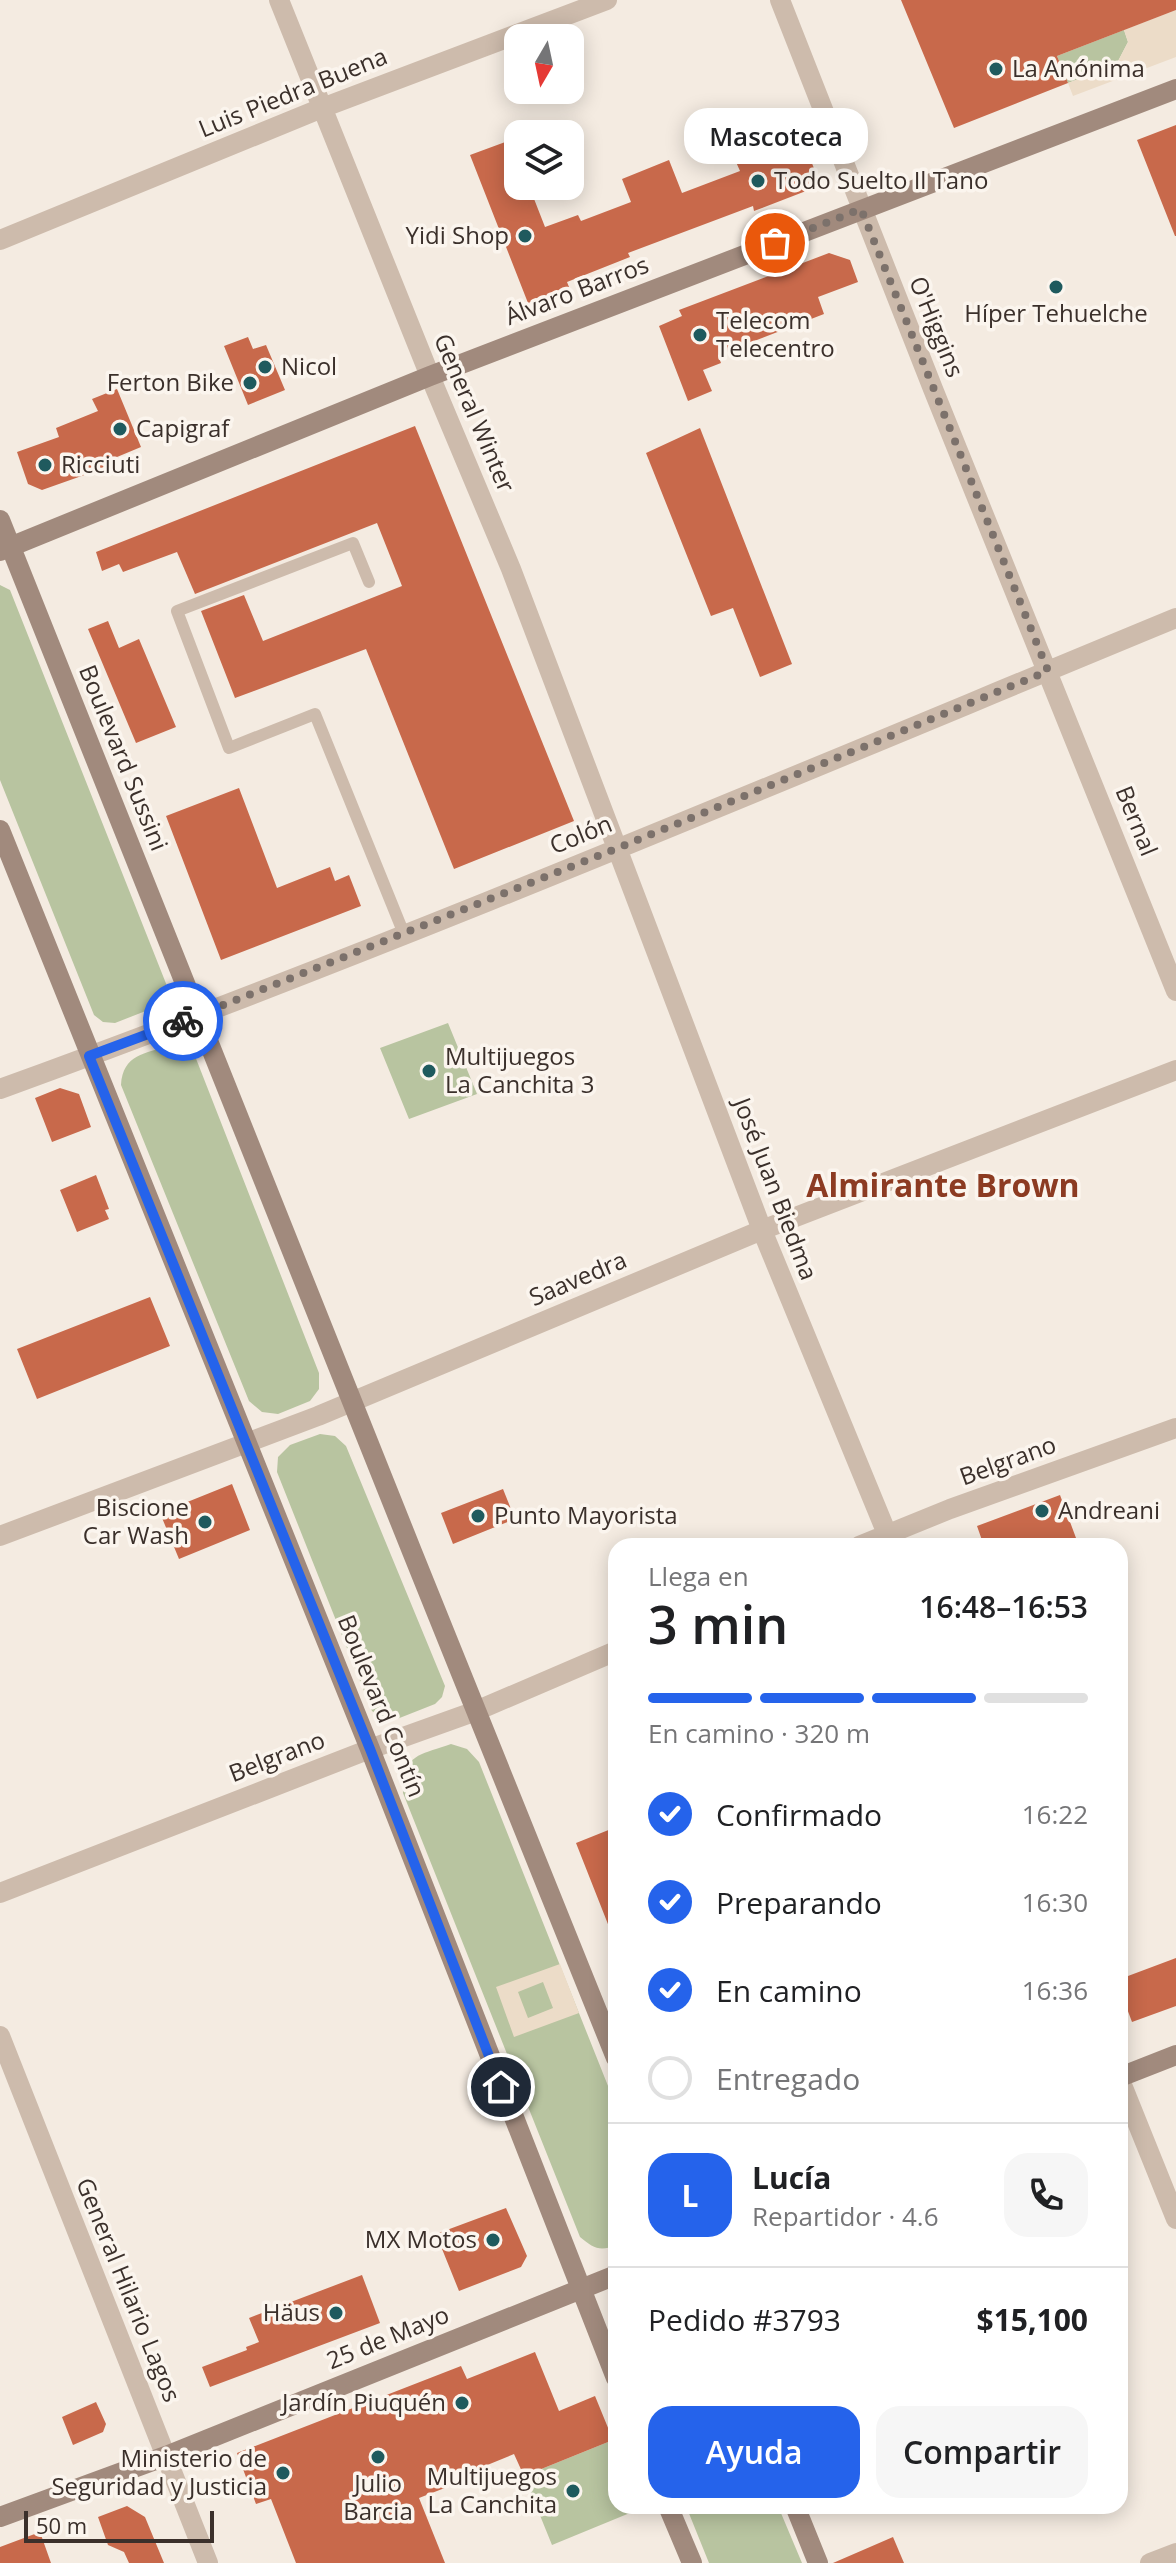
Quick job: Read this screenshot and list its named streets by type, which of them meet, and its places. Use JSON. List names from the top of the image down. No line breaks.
{"streets":{"main road":["Álvaro Barros","Boulevard Sussini","Boulevard Contín","25 de Mayo"],"street":["Luis Piedra Buena","O'Higgins","General Winter","Bernal","Colón","José Juan Biedma","Saavedra","Belgrano","General Hilario Lagos"]},"crossings":[["Luis Piedra Buena","General Winter"],["Álvaro Barros","O'Higgins"],["Álvaro Barros","General Winter"],["Álvaro Barros","Boulevard Sussini"],["O'Higgins","Bernal"],["O'Higgins","Colón"],["General Winter","Colón"],["General Winter","José Juan Biedma"],["Boulevard Sussini","Colón"],["Bernal","Colón"],["Colón","José Juan Biedma"],["Colón","Boulevard Contín"],["José Juan Biedma","Saavedra"],["Saavedra","Boulevard Contín"],["Belgrano","Boulevard Contín"],["Boulevard Contín","25 de Mayo"],["General Hilario Lagos","25 de Mayo"]],"districts":["Almirante Brown"],"places":["La Anónima","Todo Suelto Il Tano","Yidi Shop","Mascoteca","Híper Tehuelche","Telecom Telecentro","Nicol","Ferton Bike","Capigraf","Ricciuti","Multijuegos La Canchita 3","Andreani","Punto Mayorista","Biscione Car Wash","MX Motos","Häus","Jardín Piuquén","Julio Barcia","Ministerio de Seguridad y Justicia","Multijuegos La Canchita"],"scale_bar":"50 m","north":"bottom","page":{"bubble":"Mascoteca","heading":["3 min","Llega en","16:48–16:53"],"panel":["Lucía","Repartidor · 4.6","Pedido #3793","$15,100"],"bar":"En camino · 320 m","list":[["Confirmado","16:22"],["Preparando","16:30"],["En camino","16:36"],"Entregado"],"round":"L","buttons":["Ayuda","Compartir"],"scale":"50 m"}}
